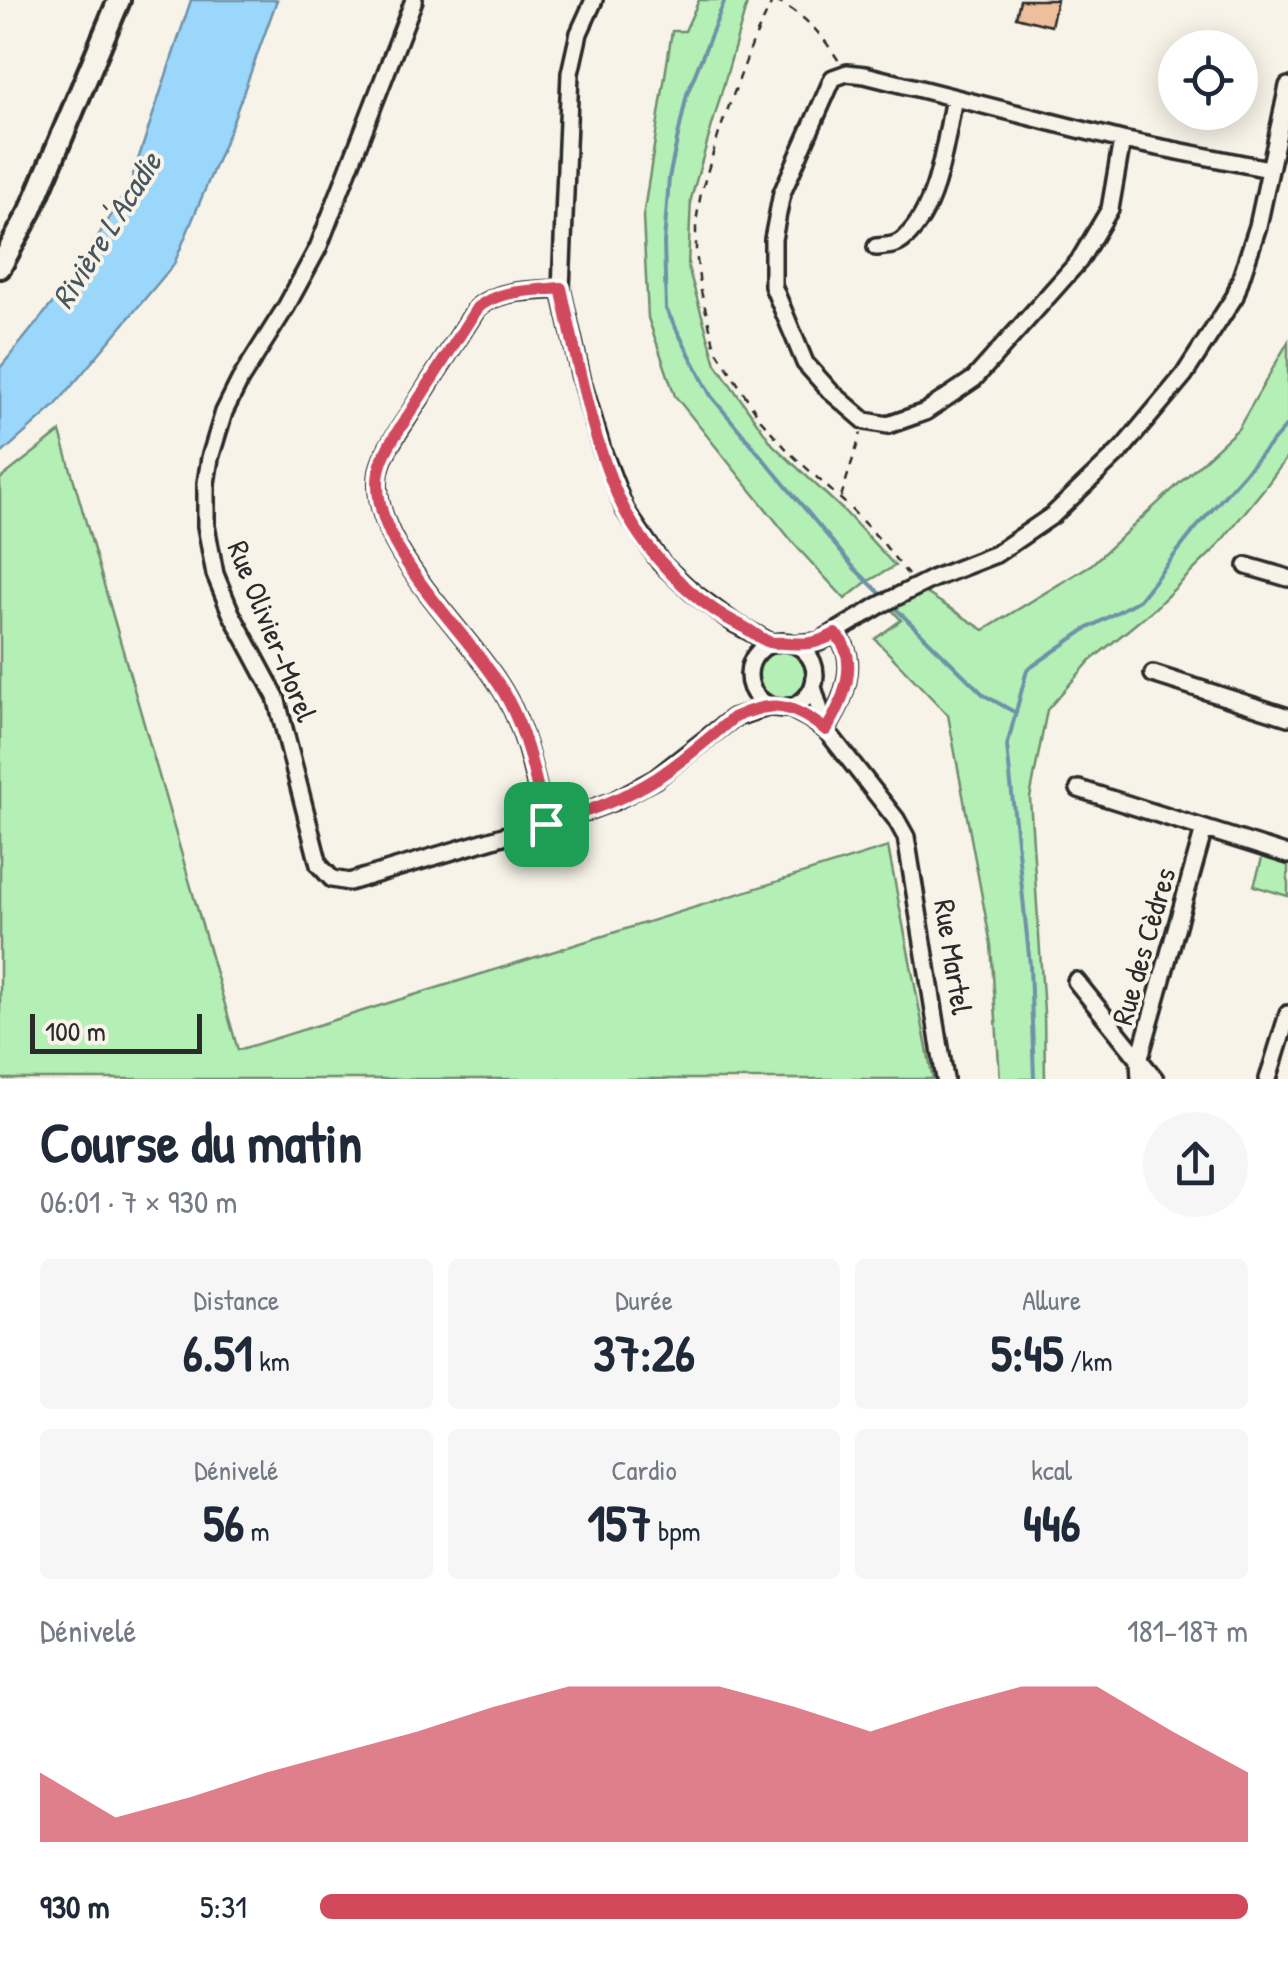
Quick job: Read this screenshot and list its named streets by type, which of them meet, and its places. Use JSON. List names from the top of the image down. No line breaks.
{"streets":{"street":["Rue Olivier-Morel","Rue des Cèdres","Rue Martel"]},"water":["Rivière L'Acadie"],"scale_bar":"100 m","page":{"scale":"100 m","heading":["Course du matin","06:01 · 7 × 930 m"],"stats":[["Distance","6.51 km"],["Durée","37:26"],["Allure","5:45 /km"],["Dénivelé","56 m"],["Cardio","157 bpm"],["kcal","446"]],"chart":["Dénivelé","181–187 m"],"list":[{"name":"930 m","note":"5:31"}]}}
